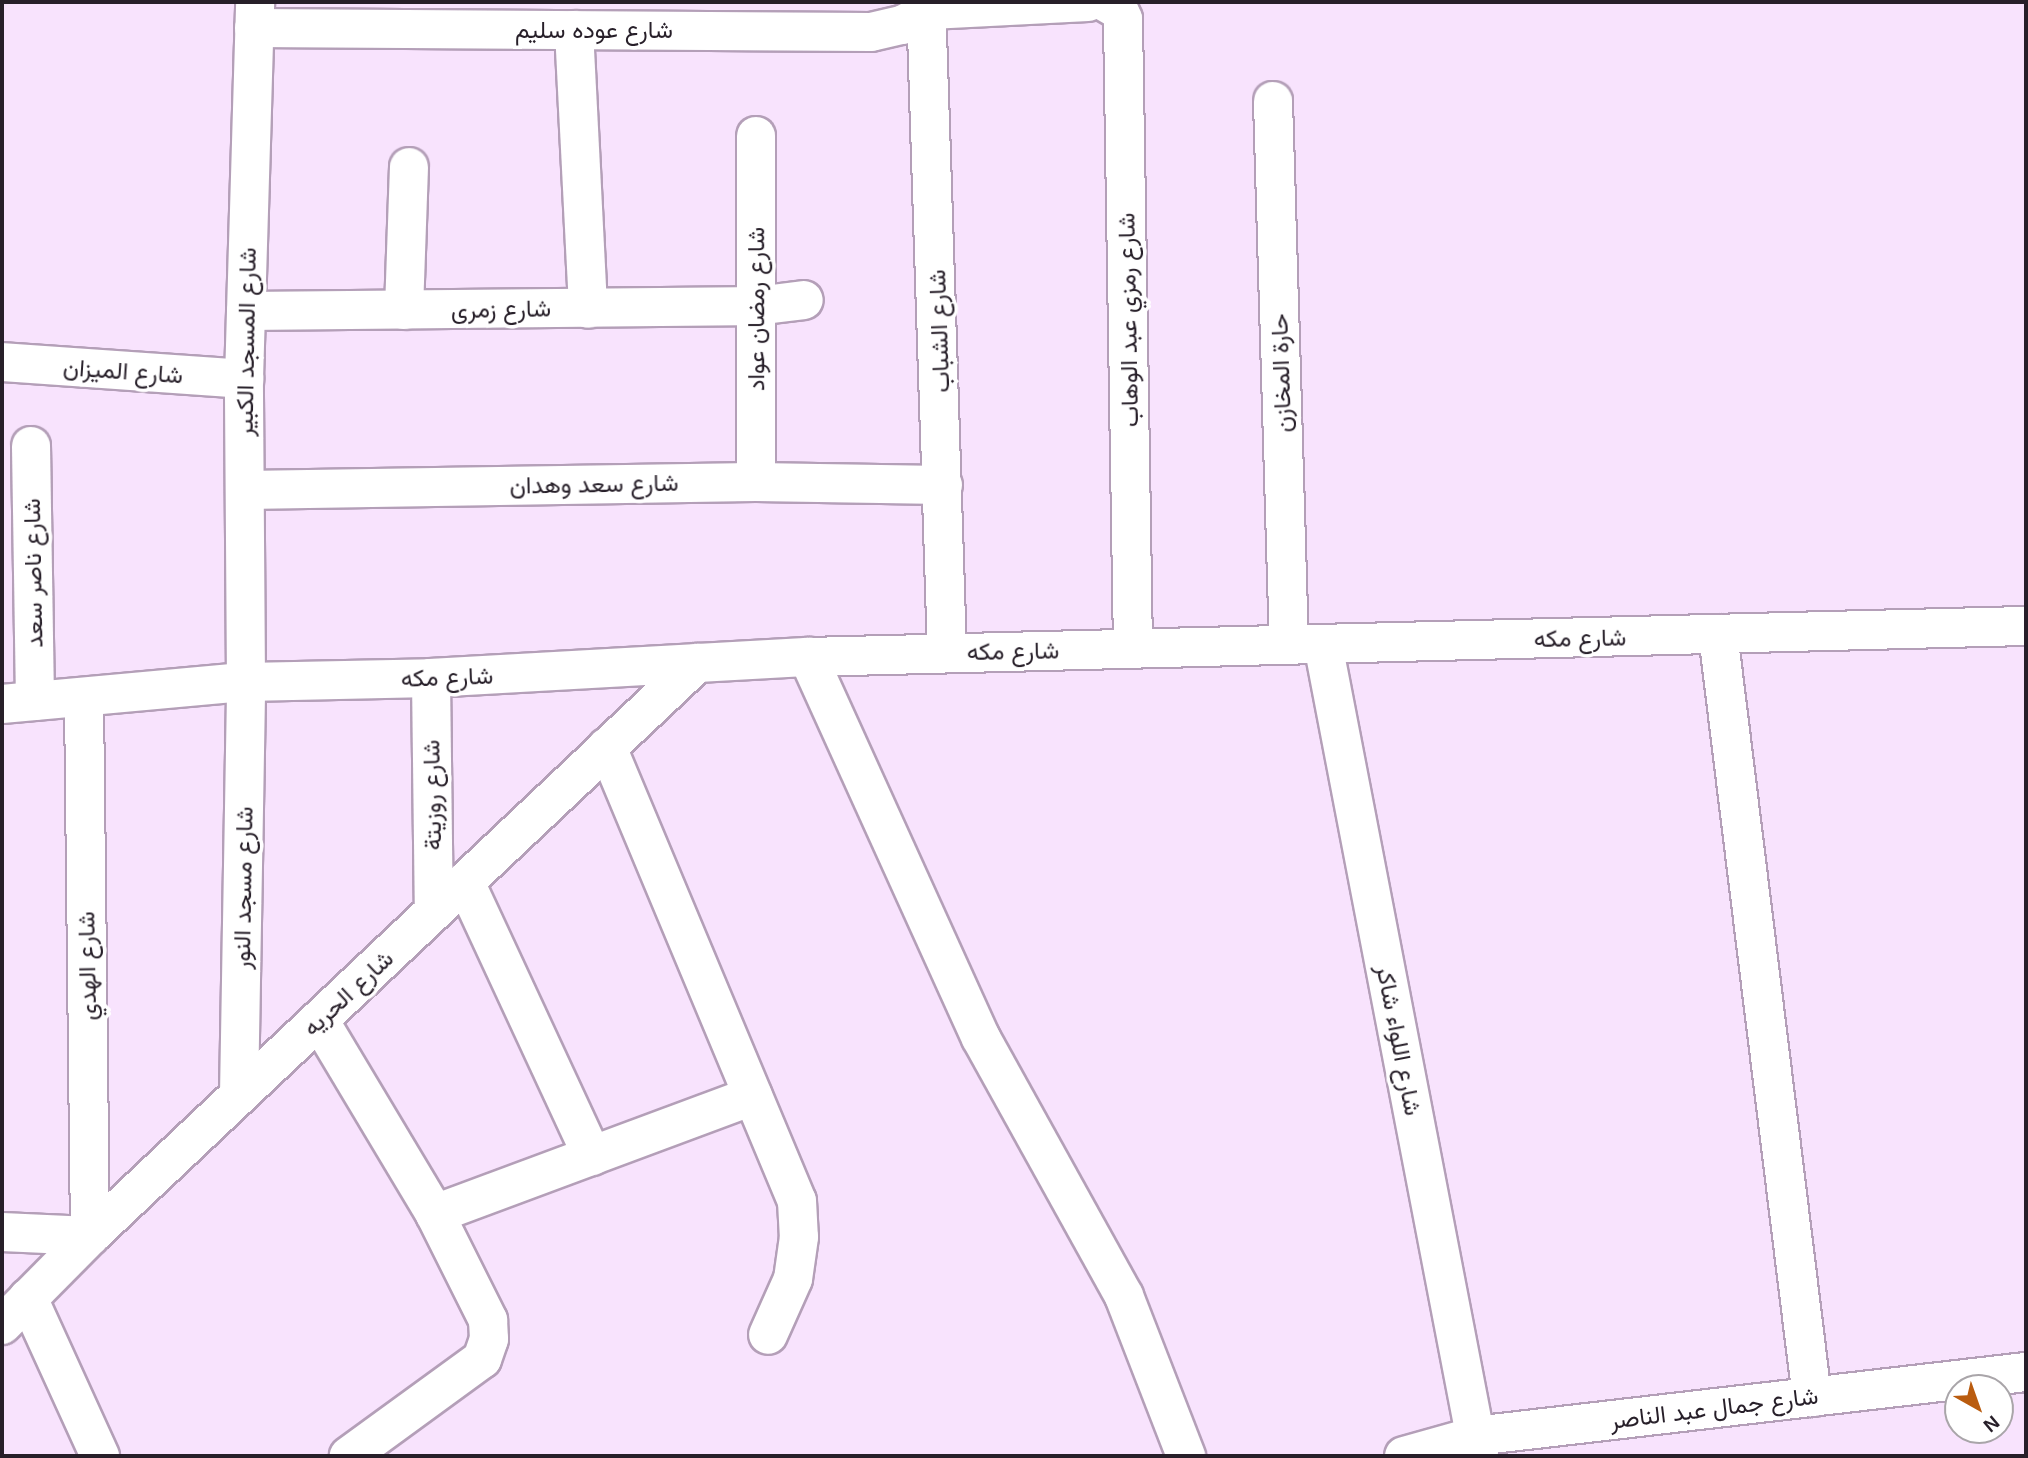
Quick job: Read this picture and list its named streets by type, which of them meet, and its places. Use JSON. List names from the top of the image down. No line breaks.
{"streets":{"street":["شارع عوده سليم","شارع زمرى","شارع رمضان عواد","شارع رمزي عبد الوهاب","شارع الشباب","شارع المسجد الكبير","شارع الميزان","حارة المخازن","شارع سعد وهدان","شارع ناصر سعد","شارع مكه","شارع روزيتة","شارع مسجد النور","شارع الهدي","شارع الحريه","شارع اللواء شاكر","شارع جمال عبد الناصر"]},"crossings":[["شارع عوده سليم","شارع الشباب"],["شارع عوده سليم","شارع المسجد الكبير"],["شارع زمرى","شارع رمضان عواد"],["شارع زمرى","شارع المسجد الكبير"],["شارع رمضان عواد","شارع سعد وهدان"],["شارع رمزي عبد الوهاب","شارع مكه"],["شارع الشباب","شارع سعد وهدان"],["شارع الشباب","شارع مكه"],["شارع المسجد الكبير","شارع الميزان"],["شارع المسجد الكبير","شارع سعد وهدان"],["شارع المسجد الكبير","شارع مكه"],["شارع المسجد الكبير","شارع مسجد النور"],["حارة المخازن","شارع مكه"],["حارة المخازن","شارع اللواء شاكر"],["شارع ناصر سعد","شارع مكه"],["شارع مكه","شارع روزيتة"],["شارع مكه","شارع مسجد النور"],["شارع مكه","شارع الهدي"],["شارع مكه","شارع الحريه"],["شارع مكه","شارع اللواء شاكر"],["شارع روزيتة","شارع الحريه"],["شارع مسجد النور","شارع الحريه"],["شارع الهدي","شارع الحريه"],["شارع اللواء شاكر","شارع جمال عبد الناصر"]],"north":"bottom right"}
